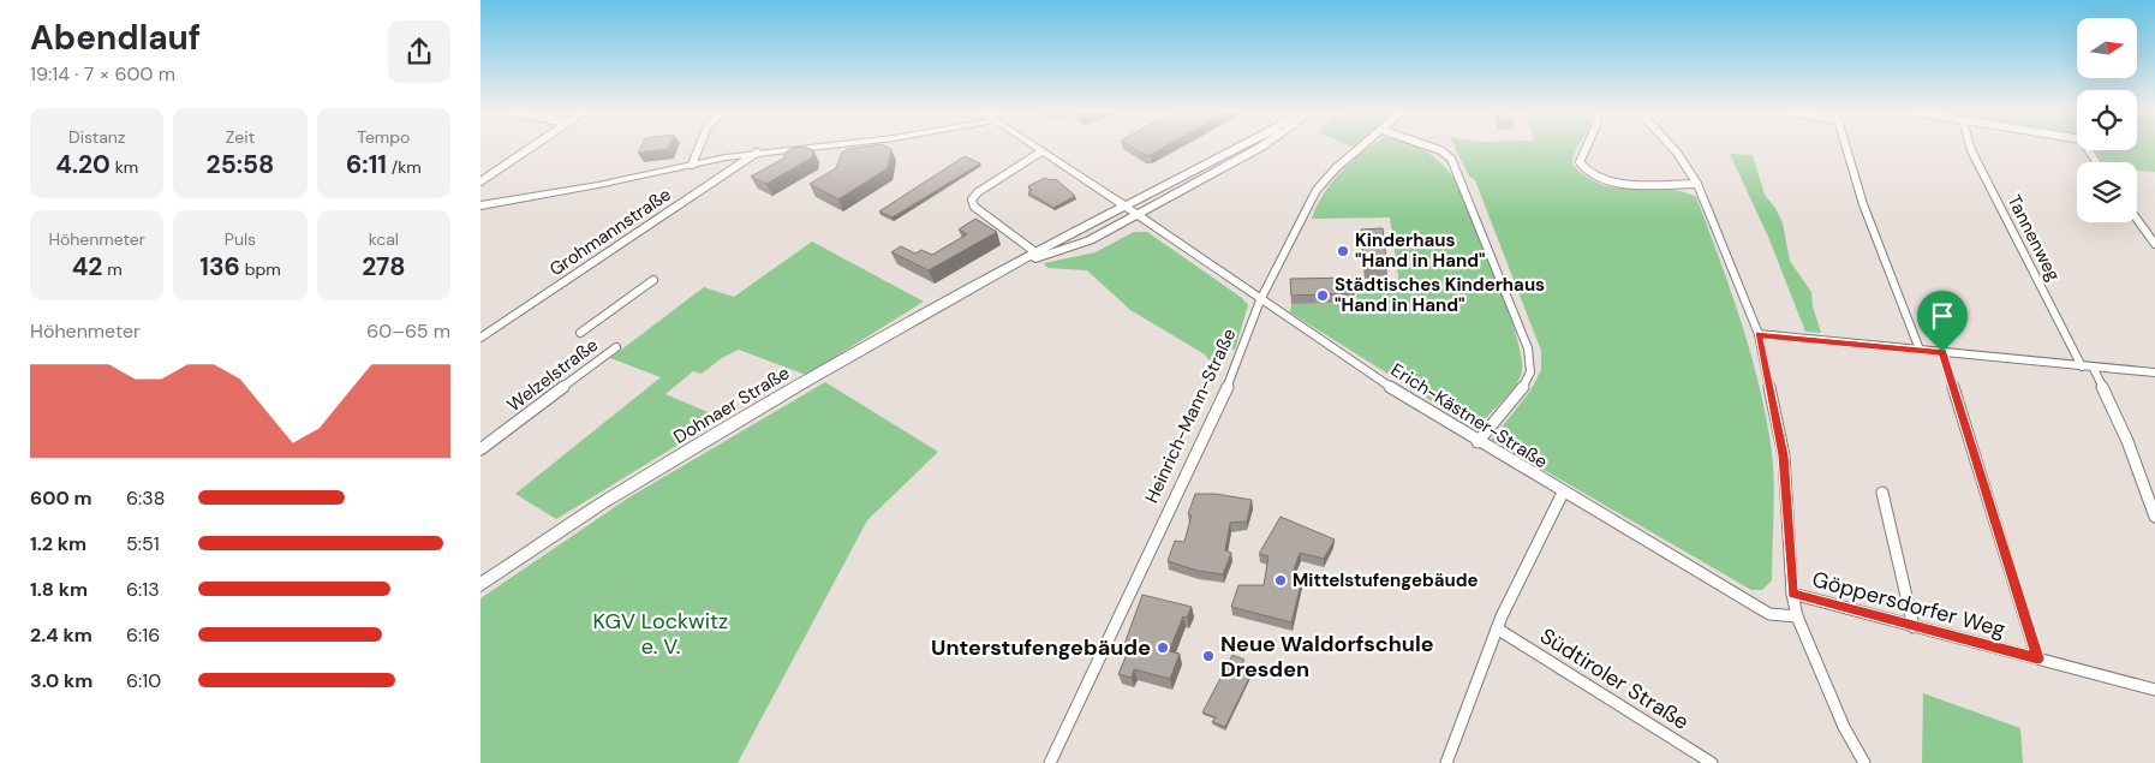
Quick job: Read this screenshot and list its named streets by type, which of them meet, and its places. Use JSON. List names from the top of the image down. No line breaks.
{"streets":{"main road":["Dohnaer Straße"],"street":["Grohmannstraße","Tannenweg","Welzelstraße","Heinrich-Mann-Straße","Erich-Kästner-Straße","Göppersdorfer Weg","Südtiroler Straße"]},"crossings":[["Dohnaer Straße","Erich-Kästner-Straße"],["Heinrich-Mann-Straße","Erich-Kästner-Straße"]],"parks":["KGV Lockwitz e. V."],"places":["Kinderhaus \"Hand in Hand\"","Städtisches Kinderhaus \"Hand in Hand\"","Mittelstufengebäude","Unterstufengebäude","Neue Waldorfschule Dresden"],"north":"right","page":{"heading":["Abendlauf","19:14 · 7 × 600 m"],"stats":[["Distanz","4.20 km"],["Zeit","25:58"],["Tempo","6:11 /km"],["Höhenmeter","42 m"],["Puls","136 bpm"],["kcal","278"]],"chart":["Höhenmeter","60–65 m"],"list":[{"name":"600 m","note":"6:38"},{"name":"1.2 km","note":"5:51"},{"name":"1.8 km","note":"6:13"},{"name":"2.4 km","note":"6:16"},{"name":"3.0 km","note":"6:10"}]}}
